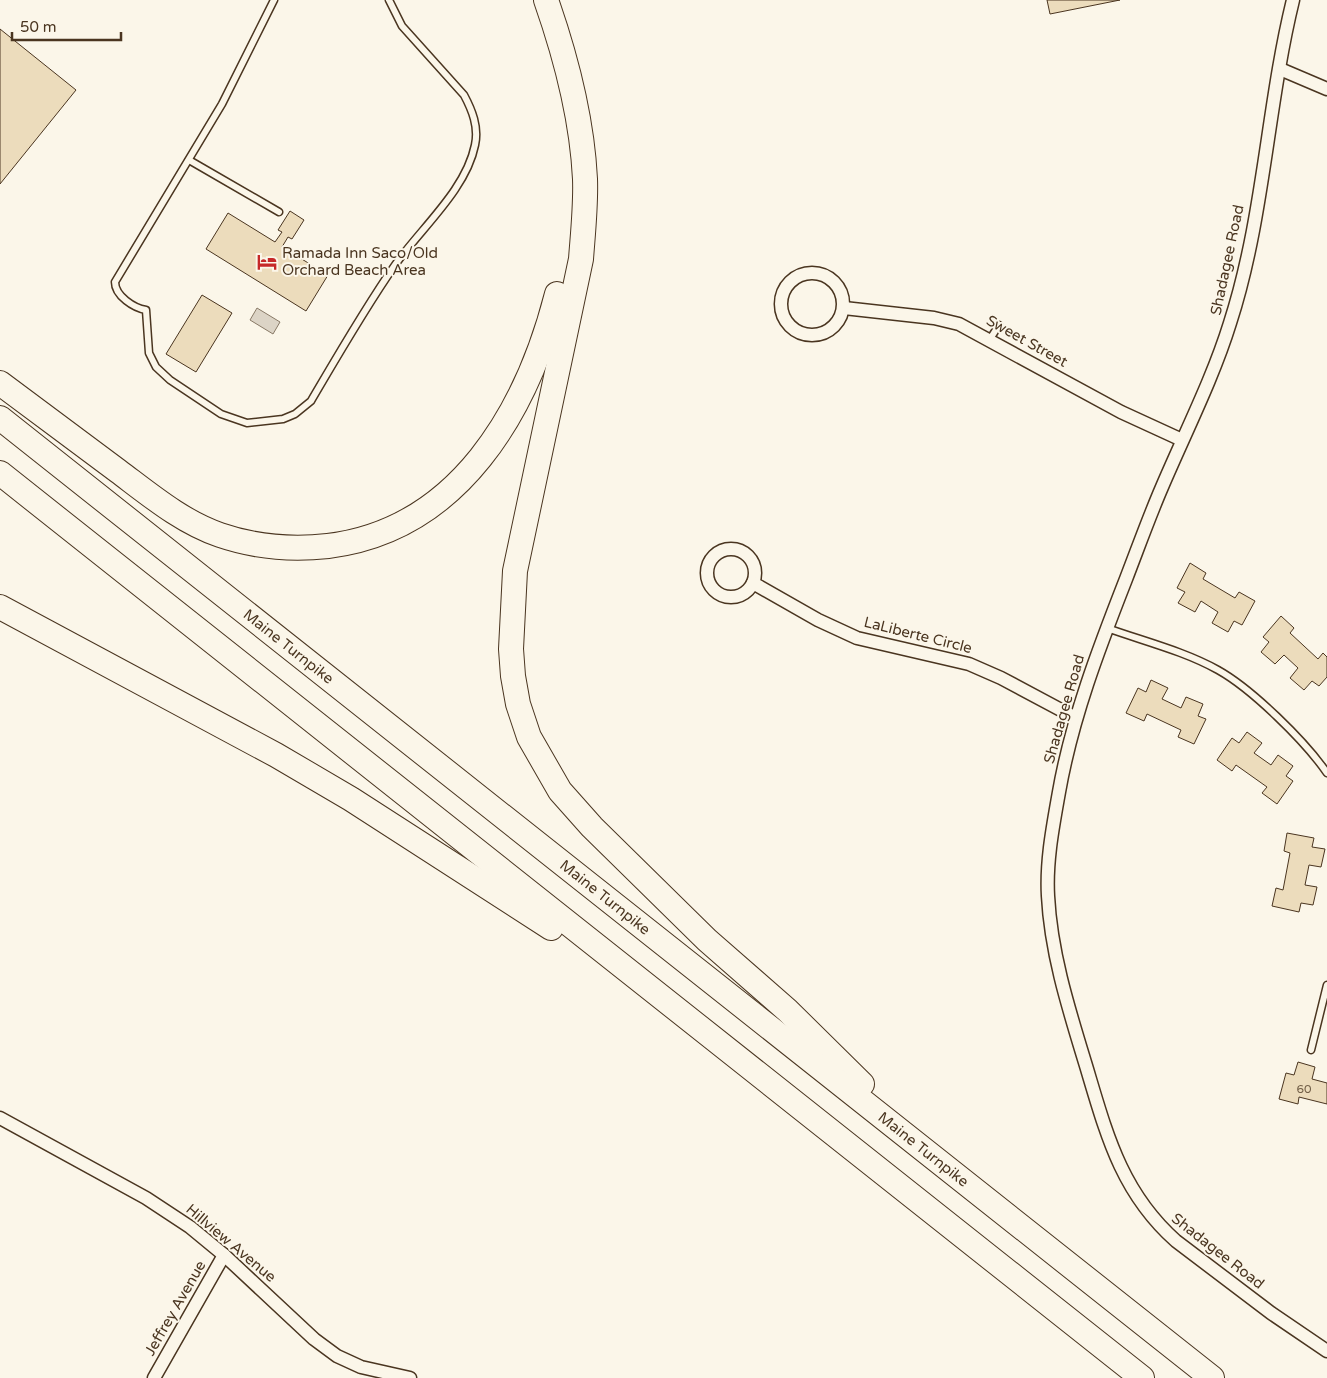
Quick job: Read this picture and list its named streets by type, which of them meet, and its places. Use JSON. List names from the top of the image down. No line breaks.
{"streets":{"highway":["Maine Turnpike"],"street":["Shadagee Road","Sweet Street","LaLiberte Circle","Hillview Avenue","Jeffrey Avenue"]},"crossings":[["Shadagee Road","Sweet Street"],["Shadagee Road","LaLiberte Circle"],["Hillview Avenue","Jeffrey Avenue"]],"places":{"hotel":["Ramada Inn Saco/Old Orchard Beach Area"]},"house_numbers":["60"],"scale_bar":"50 m"}
